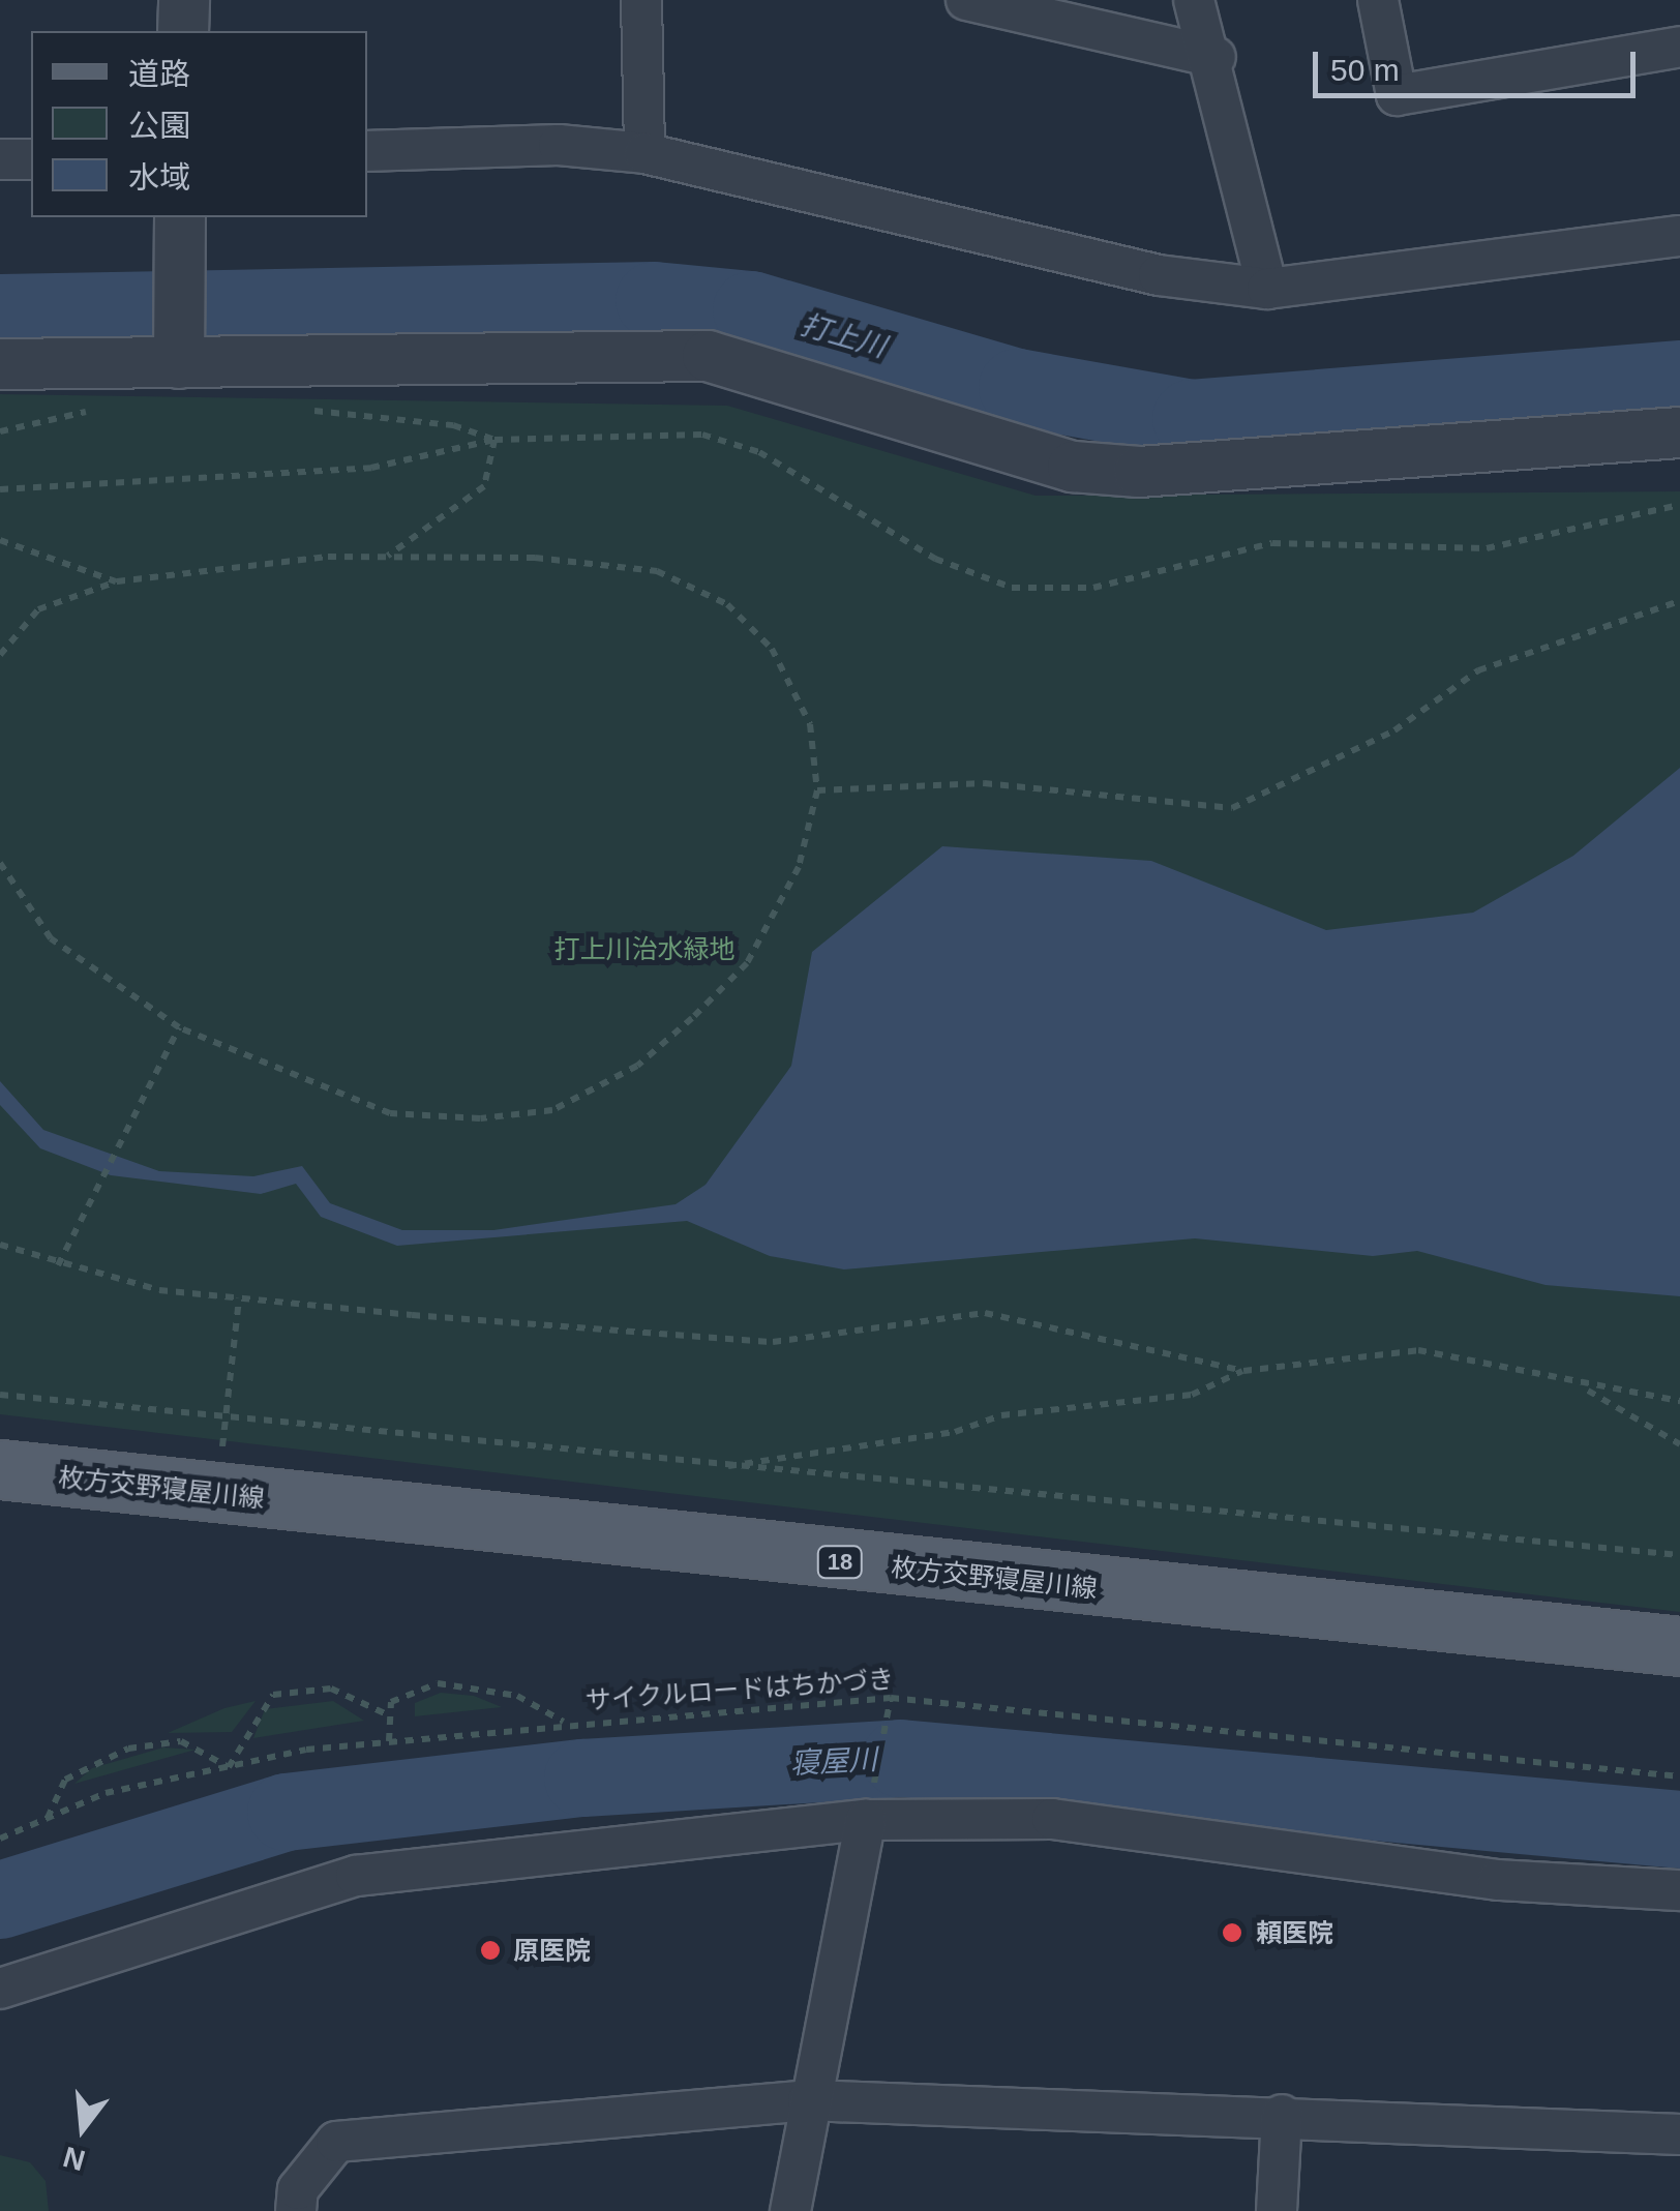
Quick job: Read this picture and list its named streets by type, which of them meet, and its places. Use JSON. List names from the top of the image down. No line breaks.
{"streets":{"main road":["枚方交野寝屋川線","18"],"path":["サイクルロードはちかづき"]},"water":["打上川","寝屋川"],"parks":["打上川治水緑地"],"places":["頼医院","原医院"],"legend":["道路","公園","水域"],"scale_bar":"50 m","north":"bottom"}
